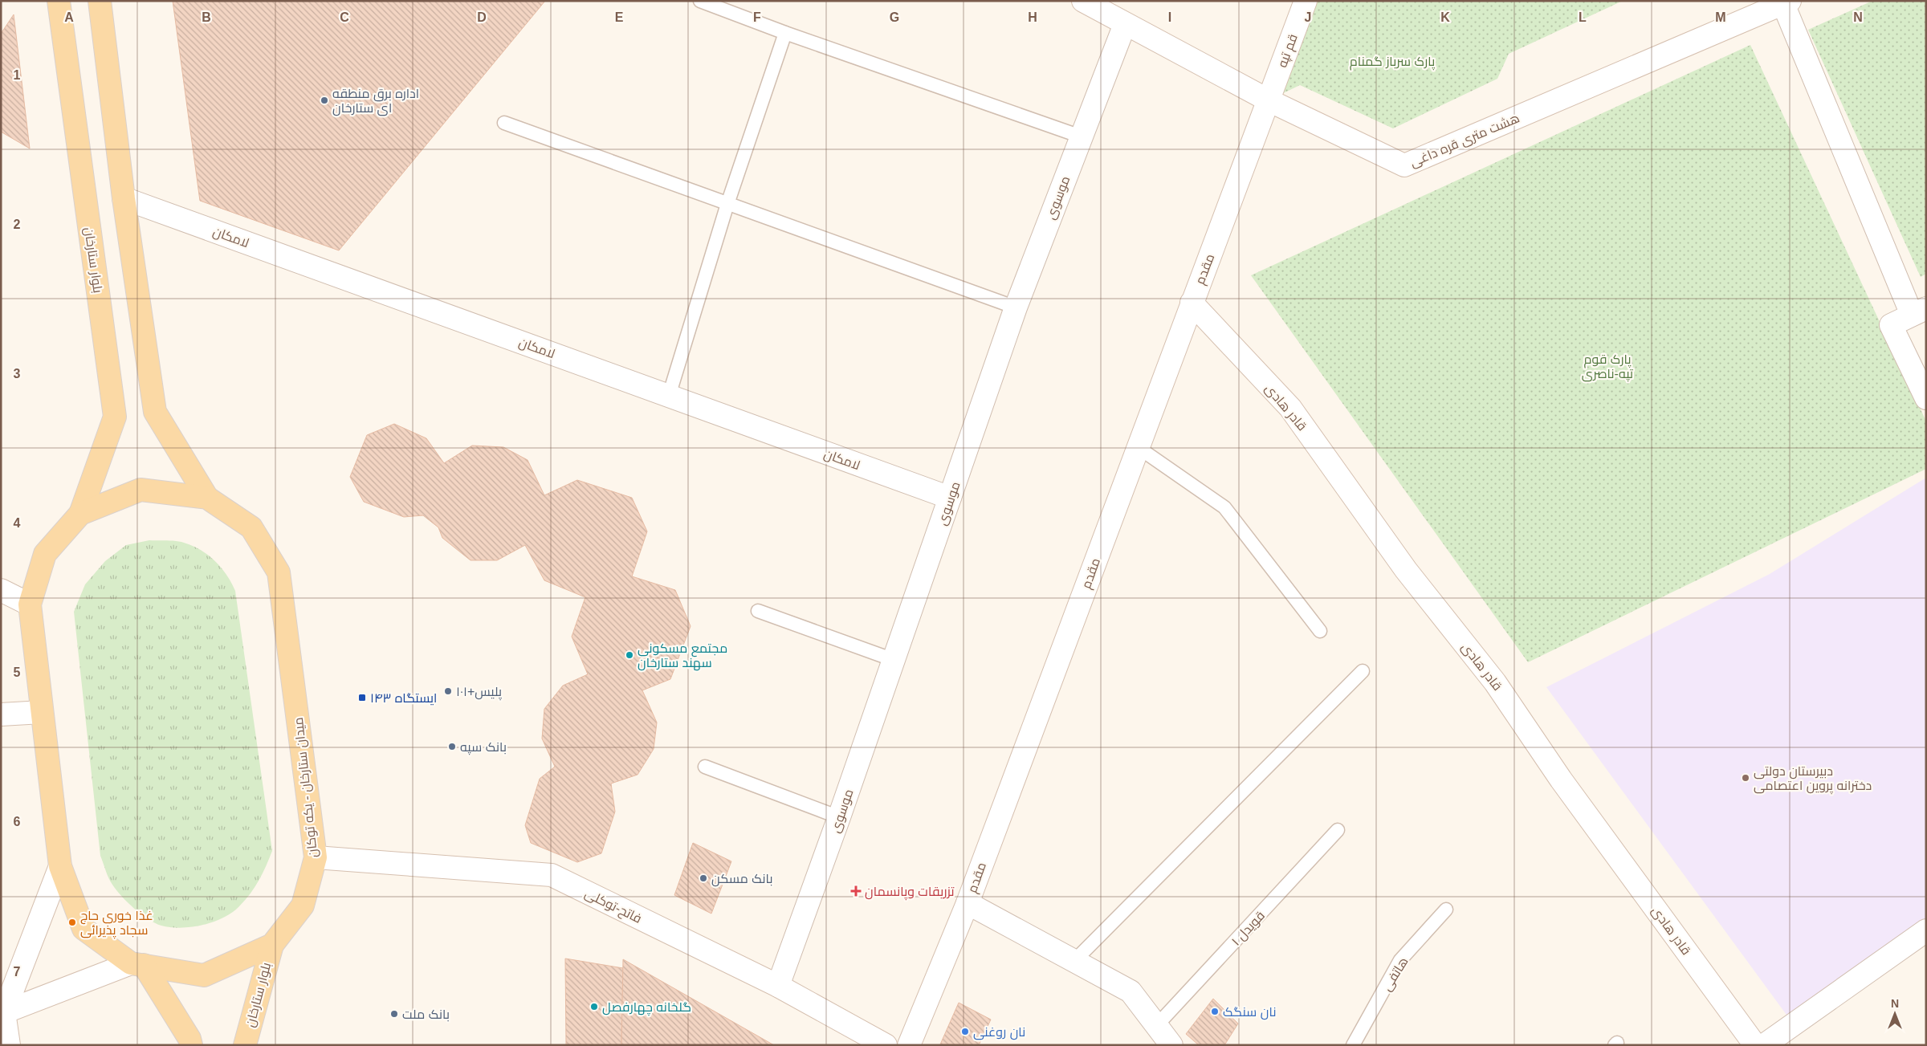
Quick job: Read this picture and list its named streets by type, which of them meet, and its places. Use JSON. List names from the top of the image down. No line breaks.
{"streets":{"main road":["بلوار ستارخان","میدان ستارخان - یکه توکان"],"street":["قم تپه","هشت متری قره داغی","موسوی","لامکان","مقدم","قادر هادی","فاتح-توکلی"],"lane":["قویدل ۱","هاتفی"]},"crossings":[["قم تپه","هشت متری قره داغی"],["قم تپه","مقدم"],["هشت متری قره داغی","موسوی"],["هشت متری قره داغی","مقدم"],["موسوی","لامکان"],["موسوی","فاتح-توکلی"],["بلوار ستارخان","میدان ستارخان - یکه توکان"],["مقدم","قادر هادی"],["میدان ستارخان - یکه توکان","فاتح-توکلی"]],"parks":["پارک سرباز گمنام","پارک قوم تپه-ناصری"],"places":{"other":["اداره برق منطقه ای ستارخان","مجتمع مسکونی سهند ستارخان","پلیس+۱۰۱","بانک سپه","دبیرستان دولتی دخترانه پروین اعتصامی","بانک مسکن","غذا خوری حاج سجاد پذیرائی","گلخانه چهارفصل","نان سنگک","بانک ملت","نان روغنی"],"transit":["ایستگاه ۱۴۳"],"health":["تزریقات وپانسمان"]},"north":"top","grid":{"columns":["A","B","C","D","E","F","G","H","I","J","K","L","M","N"],"rows":["1","2","3","4","5","6","7"]}}
